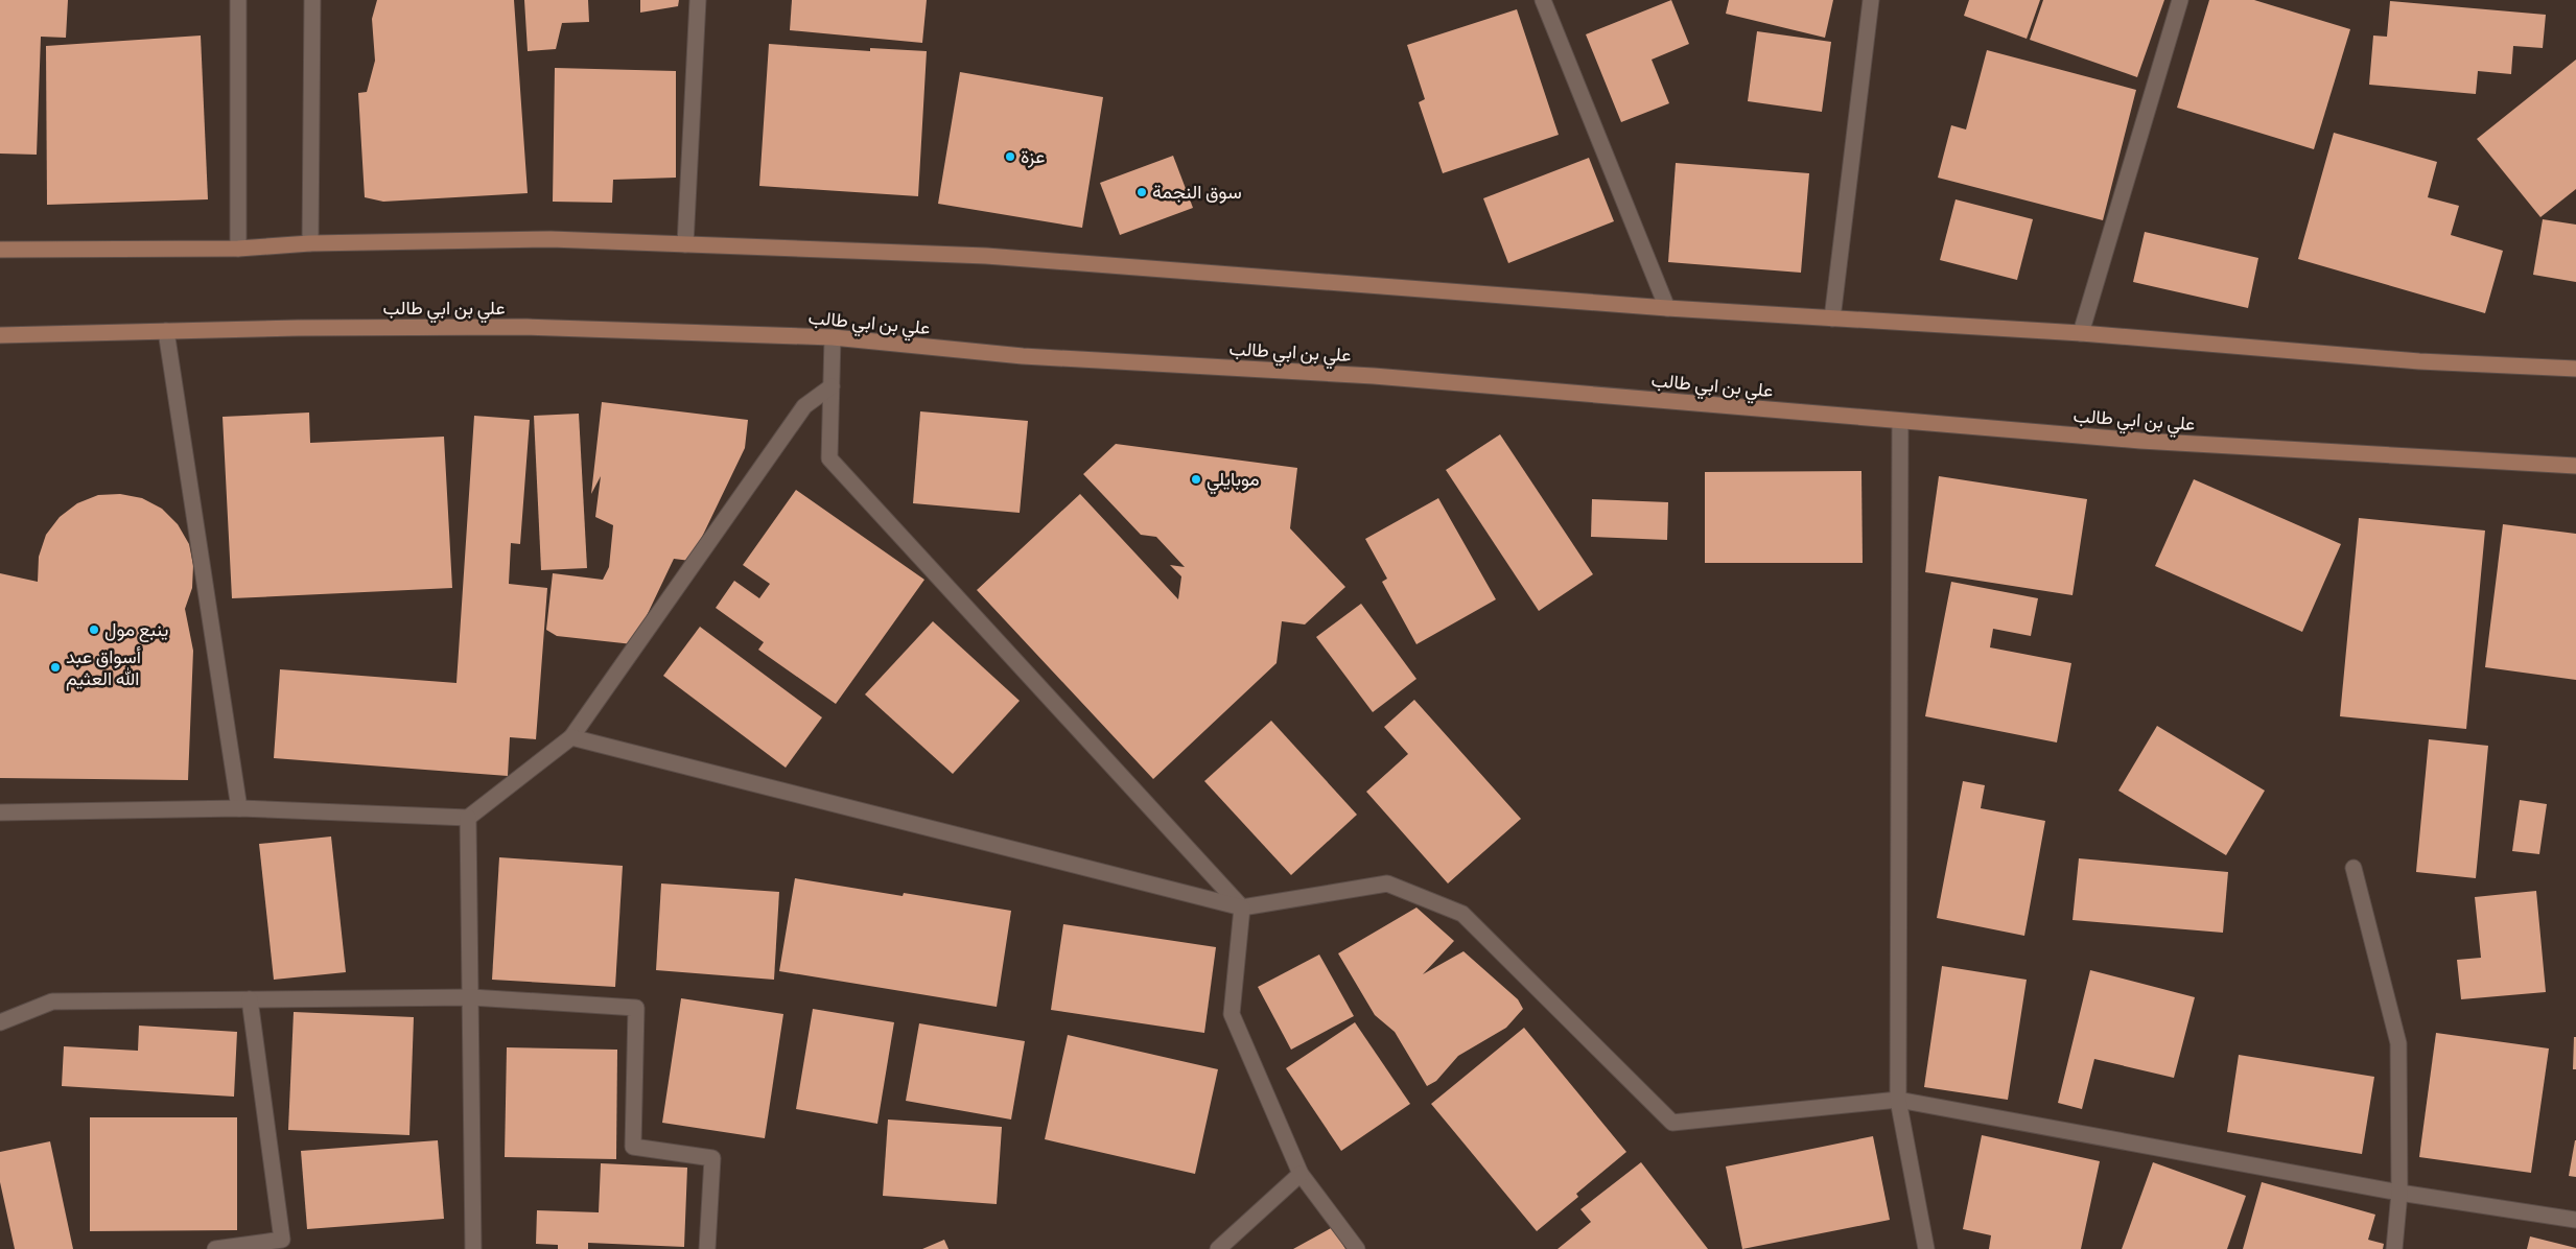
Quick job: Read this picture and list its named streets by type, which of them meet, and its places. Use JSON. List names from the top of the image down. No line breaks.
{"streets":{"main road":["علي بن ابي طالب"]},"places":["عزة","سوق النجمة","موبايلي","ينبع مول","أسواق عبد الله العثيم"]}
